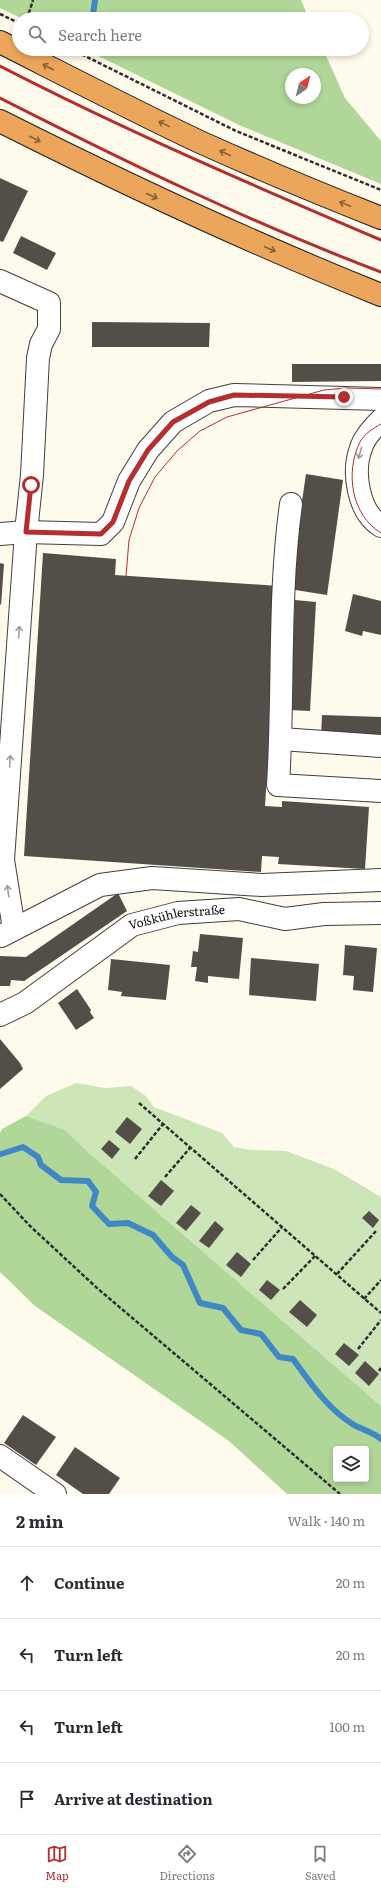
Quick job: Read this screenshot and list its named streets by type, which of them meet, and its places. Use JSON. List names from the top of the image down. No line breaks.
{"streets":{"street":["Voßkühlerstraße"]},"north":"top right","page":{"search":"Search here","heading":["2 min","Walk · 140 m"],"list":[["Continue","20 m"],["Turn left","20 m"],["Turn left","100 m"],"Arrive at destination"],"nav":["Map","Directions","Saved"]}}
